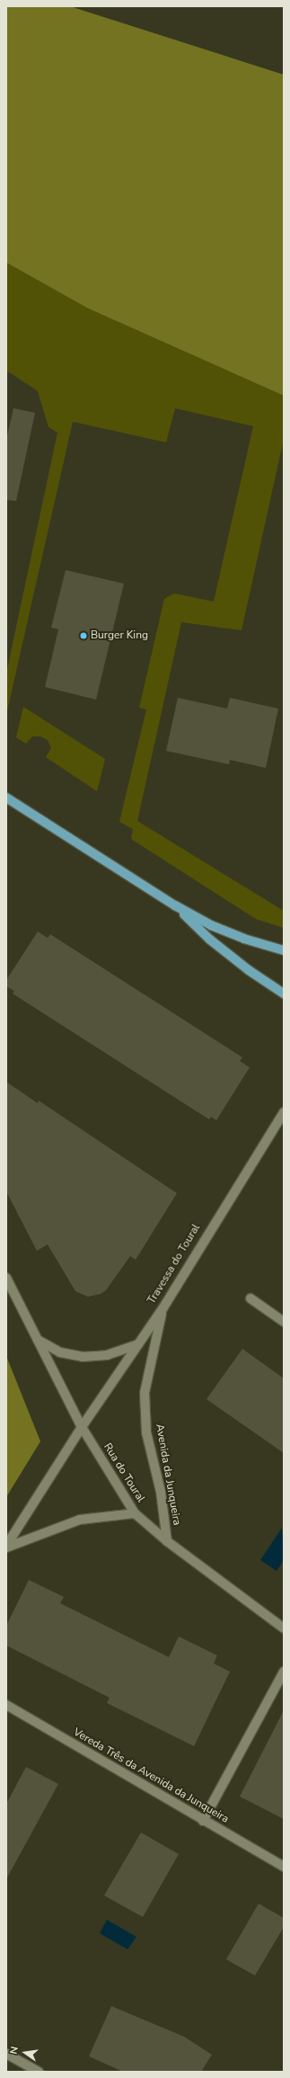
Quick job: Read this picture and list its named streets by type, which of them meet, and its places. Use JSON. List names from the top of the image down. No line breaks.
{"streets":{"street":["Travessa do Toural","Rua do Toural","Avenida da Junqueira","Vereda Três da Avenida da Junqueira"]},"crossings":[["Travessa do Toural","Rua do Toural"],["Travessa do Toural","Avenida da Junqueira"],["Rua do Toural","Avenida da Junqueira"]],"places":["Burger King"],"north":"left"}
